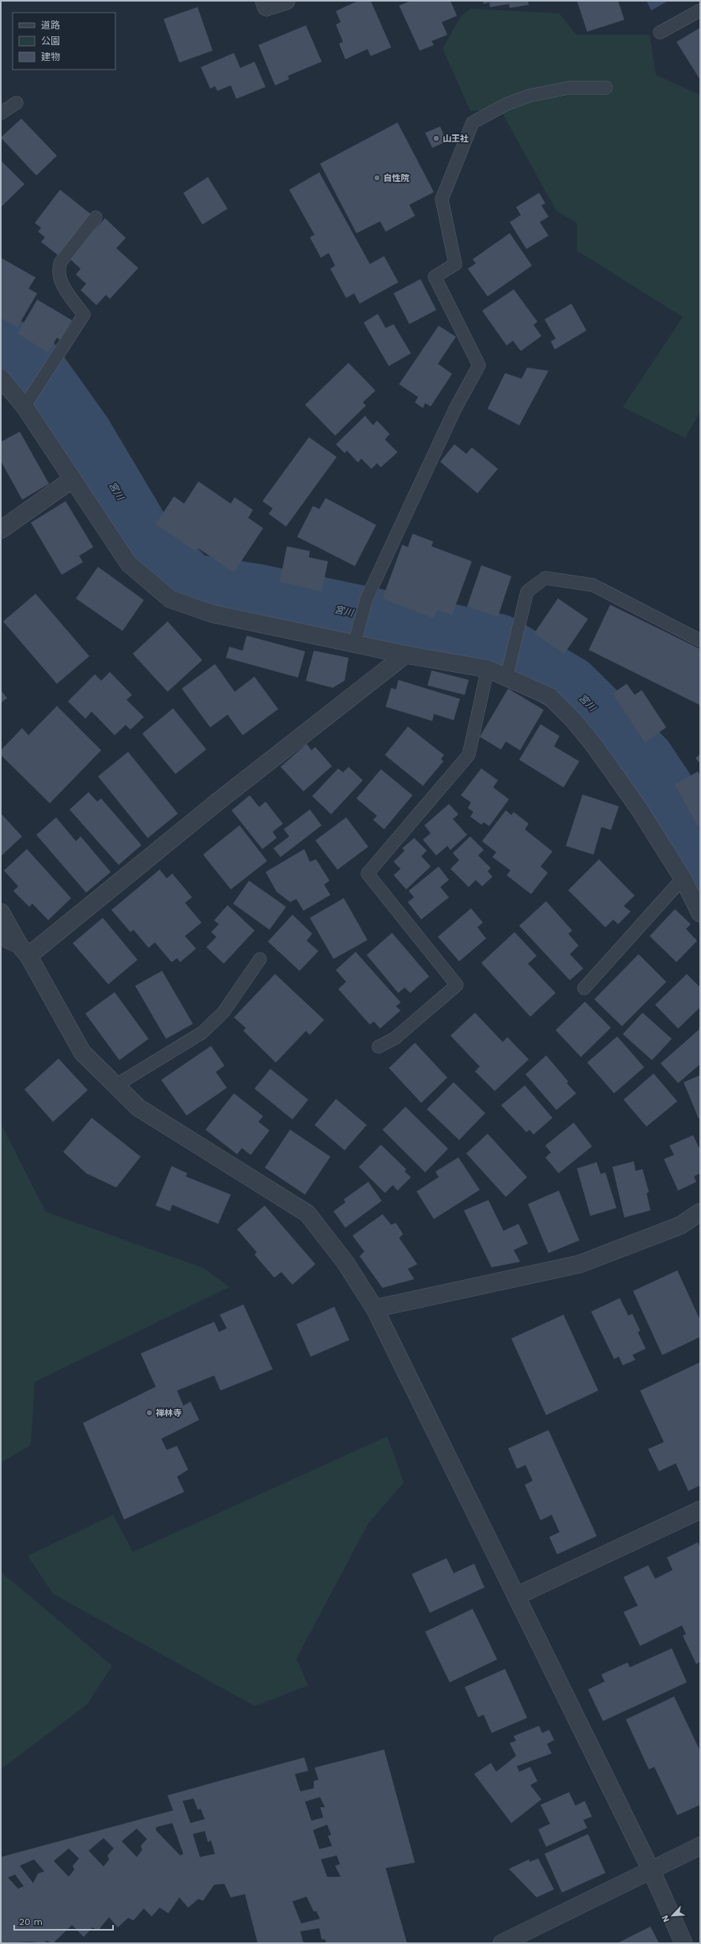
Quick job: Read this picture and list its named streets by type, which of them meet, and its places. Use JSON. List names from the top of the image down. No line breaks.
{"water":["宮川"],"places":["山王社","自性院","禅林寺"],"legend":["道路","公園","建物"],"scale_bar":"20 m","north":"bottom left"}
